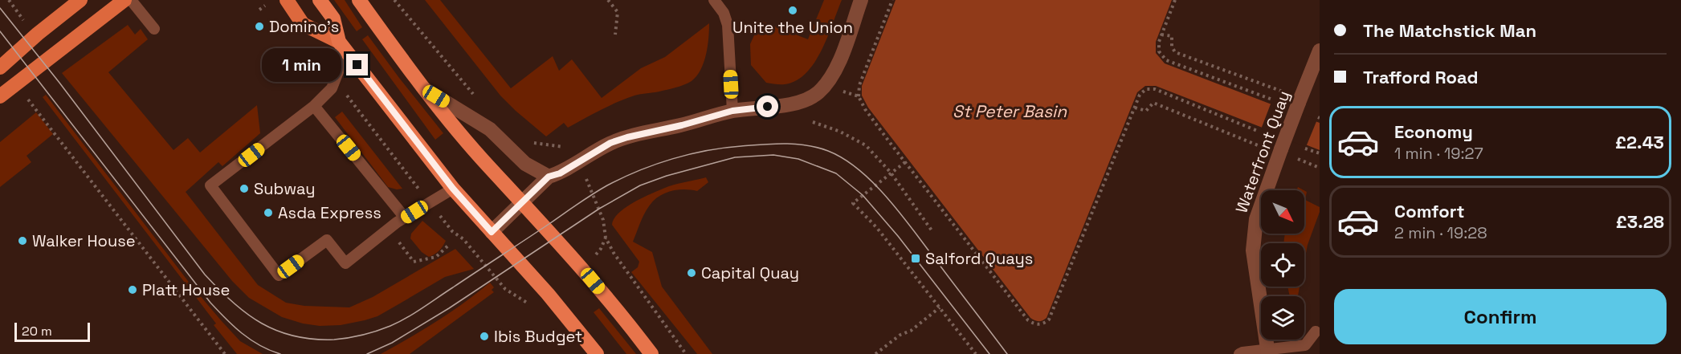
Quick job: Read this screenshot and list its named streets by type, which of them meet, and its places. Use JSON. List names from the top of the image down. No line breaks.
{"streets":{"street":["Waterfront Quay"]},"water":["St Peter Basin"],"places":{"other":["Unite the Union","Domino's","Subway","Asda Express","Walker House","Capital Quay","Platt House","Ibis Budget"],"transit":["Salford Quays"]},"scale_bar":"20 m","north":"bottom right","page":{"banner":["The Matchstick Man","Trafford Road"],"bubble":"1 min","list":[{"name":"Economy","note":"1 min · 19:27","value":"£2.43"},{"name":"Comfort","note":"2 min · 19:28","value":"£3.28"}],"buttons":"Confirm","scale":"20 m"}}
